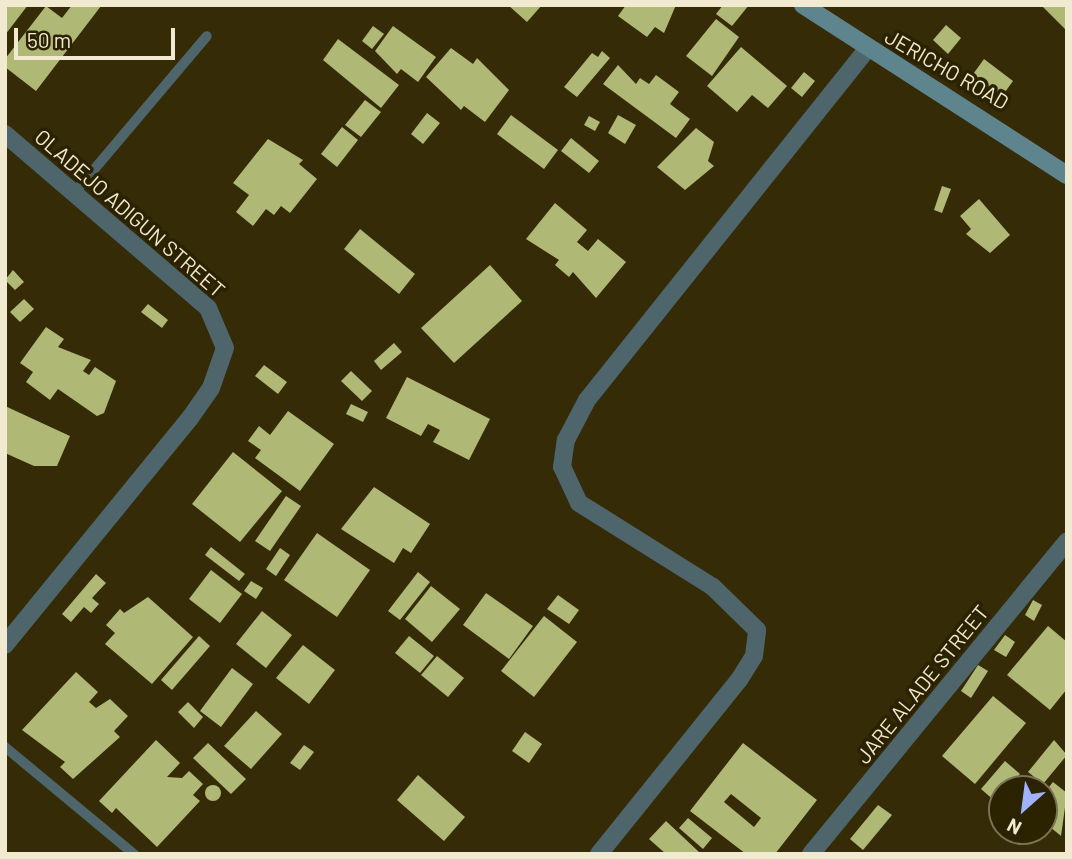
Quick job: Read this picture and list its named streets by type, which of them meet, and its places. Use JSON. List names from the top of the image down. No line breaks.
{"streets":{"street":["JERICHO ROAD","OLADEJO ADIGUN STREET","JARE ALADE STREET"]},"scale_bar":"50 m","north":"bottom left"}
